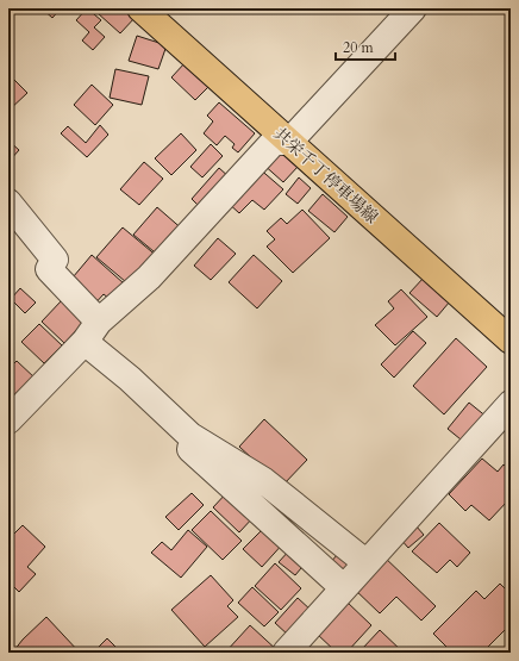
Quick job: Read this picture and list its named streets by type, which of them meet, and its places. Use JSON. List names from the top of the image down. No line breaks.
{"streets":{"main road":["共栄千丁停車場線"]},"scale_bar":"20 m"}
